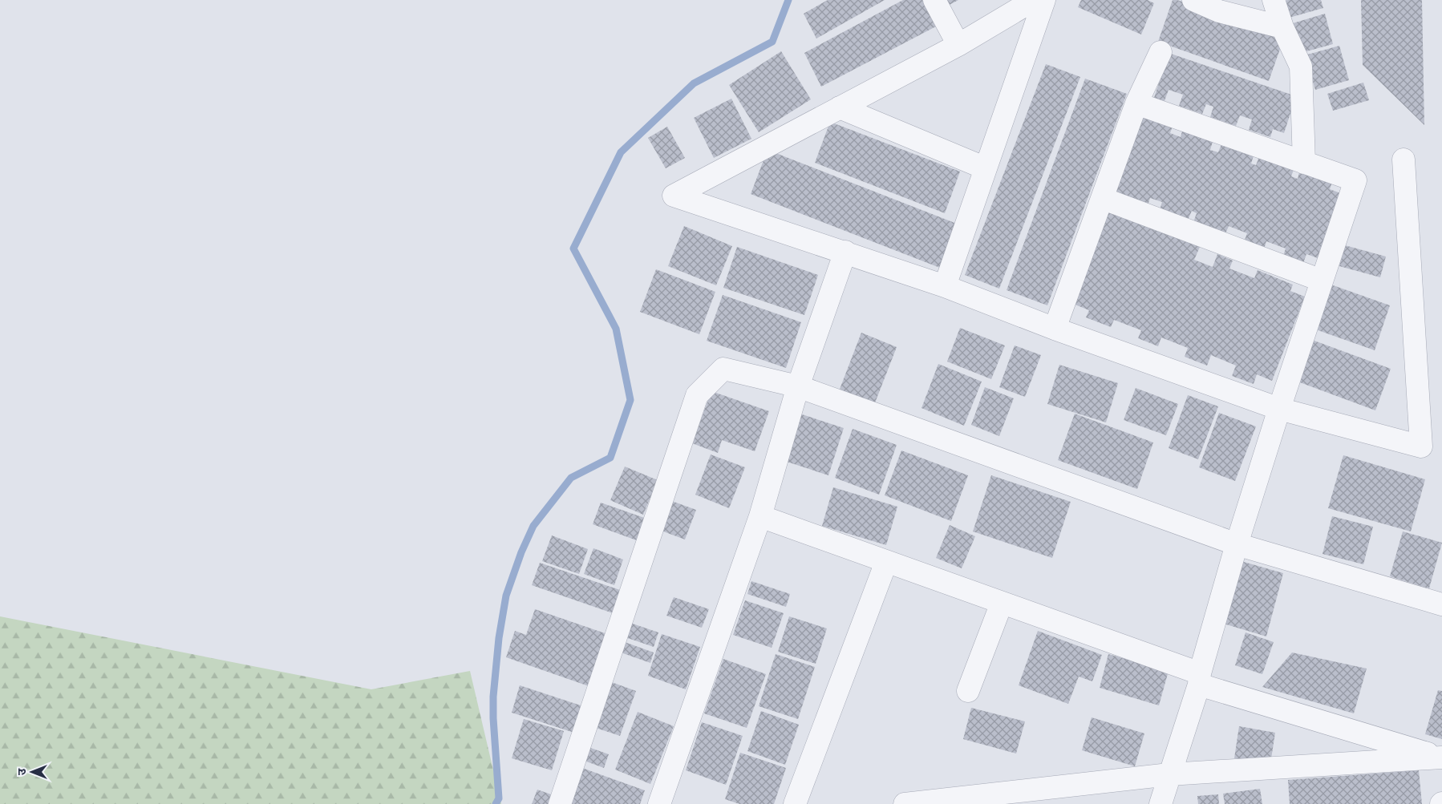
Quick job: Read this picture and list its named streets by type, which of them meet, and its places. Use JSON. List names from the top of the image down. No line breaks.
{"north":"left"}
